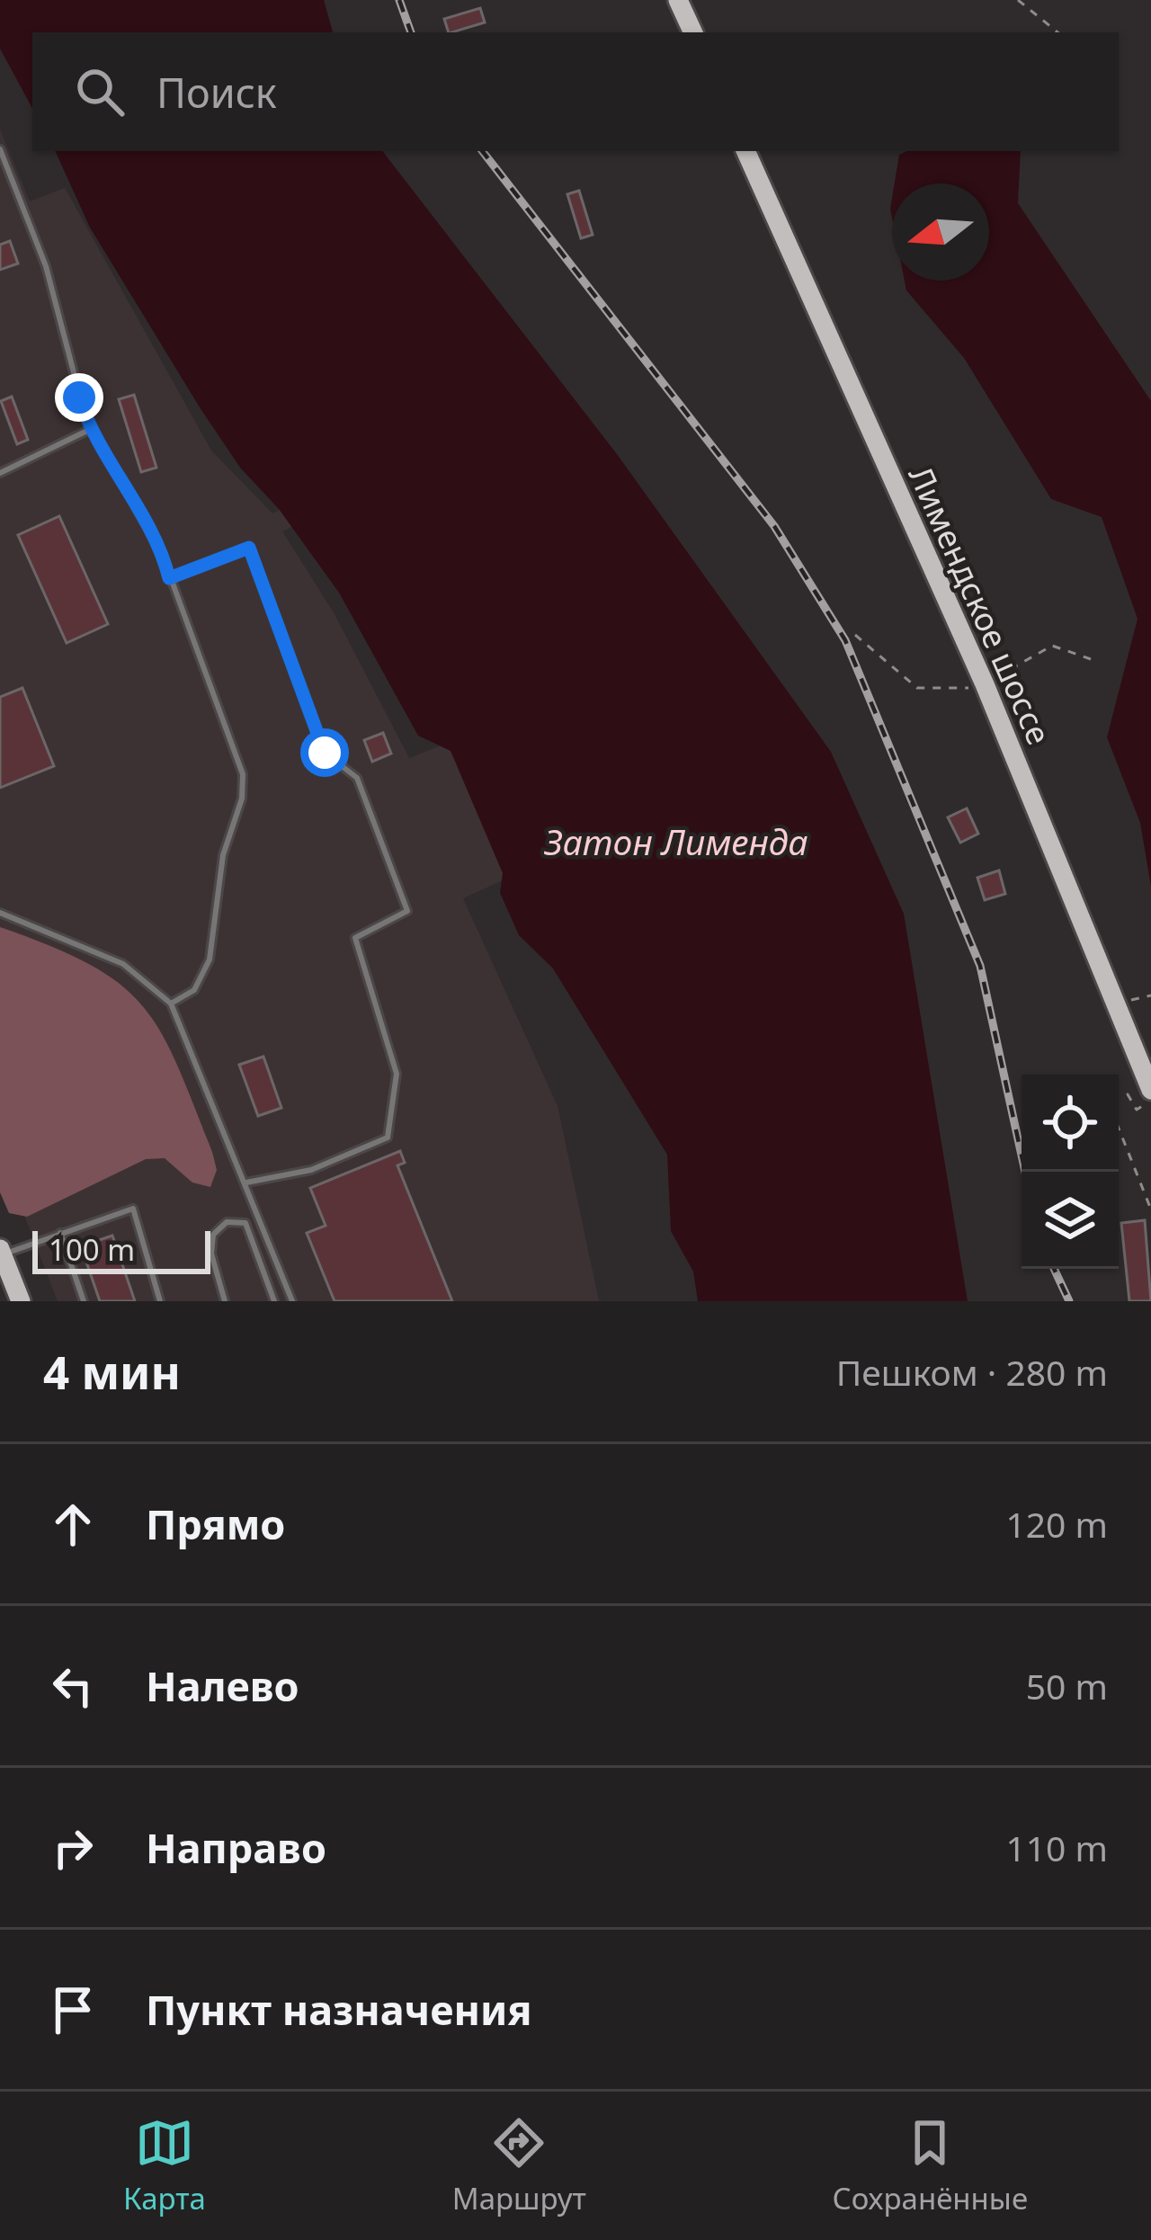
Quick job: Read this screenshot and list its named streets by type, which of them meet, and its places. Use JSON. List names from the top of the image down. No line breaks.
{"streets":{"main road":["Лимендское шоссе"]},"water":["Затон Лименда"],"scale_bar":"100 m","north":"left","page":{"search":"Поиск","scale":"100 m","heading":["4 мин","Пешком · 280 m"],"list":[["Прямо","120 m"],["Налево","50 m"],["Направо","110 m"],"Пункт назначения"],"nav":["Карта","Маршрут","Сохранённые"]}}
